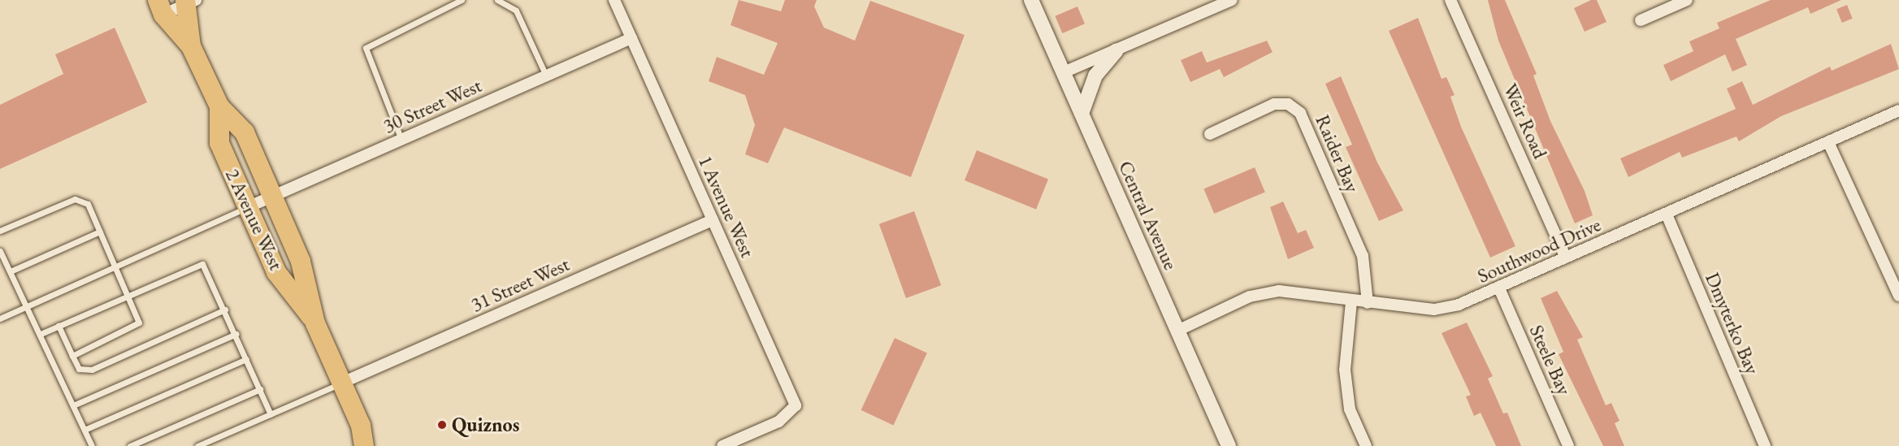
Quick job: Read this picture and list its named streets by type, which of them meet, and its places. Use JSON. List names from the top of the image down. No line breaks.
{"streets":{"highway":["2 Avenue West"],"street":["30 Street West","Weir Road","Raider Bay","1 Avenue West","Central Avenue","Southwood Drive","31 Street West","Dmyterko Bay","Steele Bay"]},"crossings":[["30 Street West","1 Avenue West"],["30 Street West","2 Avenue West"],["Weir Road","Southwood Drive"],["Raider Bay","Southwood Drive"],["1 Avenue West","31 Street West"],["Central Avenue","Southwood Drive"],["2 Avenue West","31 Street West"],["Southwood Drive","Dmyterko Bay"],["Southwood Drive","Steele Bay"]],"places":["Quiznos"]}
